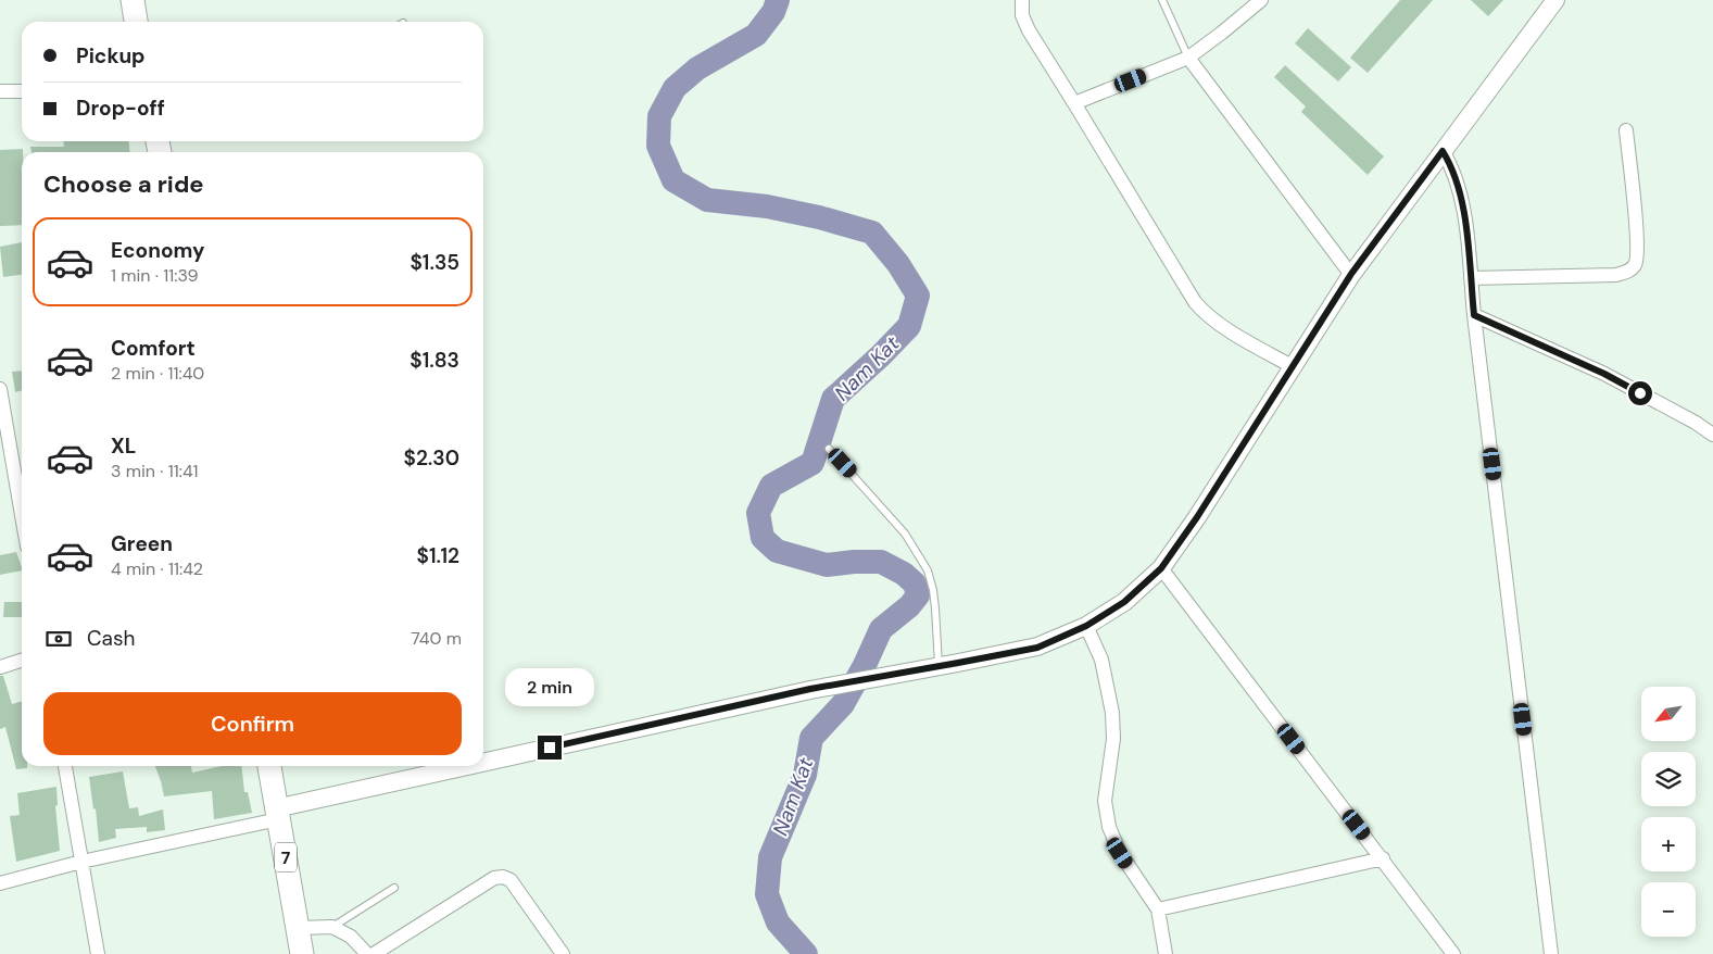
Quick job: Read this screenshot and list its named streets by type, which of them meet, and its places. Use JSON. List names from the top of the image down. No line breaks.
{"streets":{"highway":["7"]},"water":["Nam Kat"],"north":"bottom left","page":{"banner":["Pickup","Drop-off"],"heading":"Choose a ride","list":[{"name":"Economy","note":"1 min · 11:39","value":"$1.35"},{"name":"Comfort","note":"2 min · 11:40","value":"$1.83"},{"name":"XL","note":"3 min · 11:41","value":"$2.30"},{"name":"Green","note":"4 min · 11:42","value":"$1.12"}],"pay":["Cash","740 m"],"bubble":"2 min","buttons":"Confirm","map_buttons":["+","−"]}}
